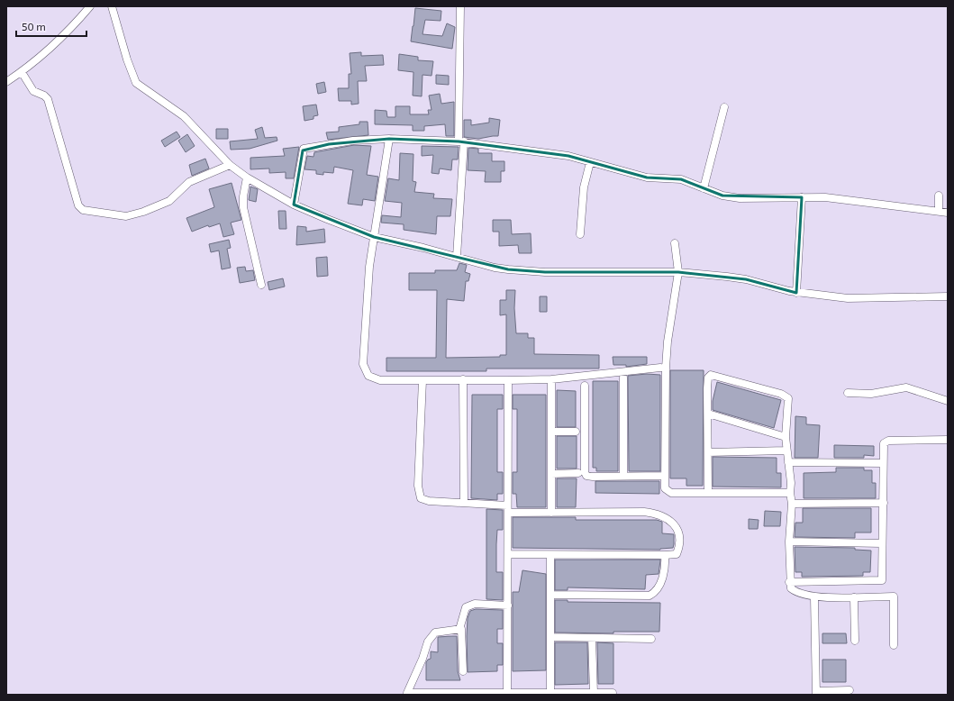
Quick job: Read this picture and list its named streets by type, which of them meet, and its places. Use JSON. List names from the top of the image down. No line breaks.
{"scale_bar":"50 m"}
